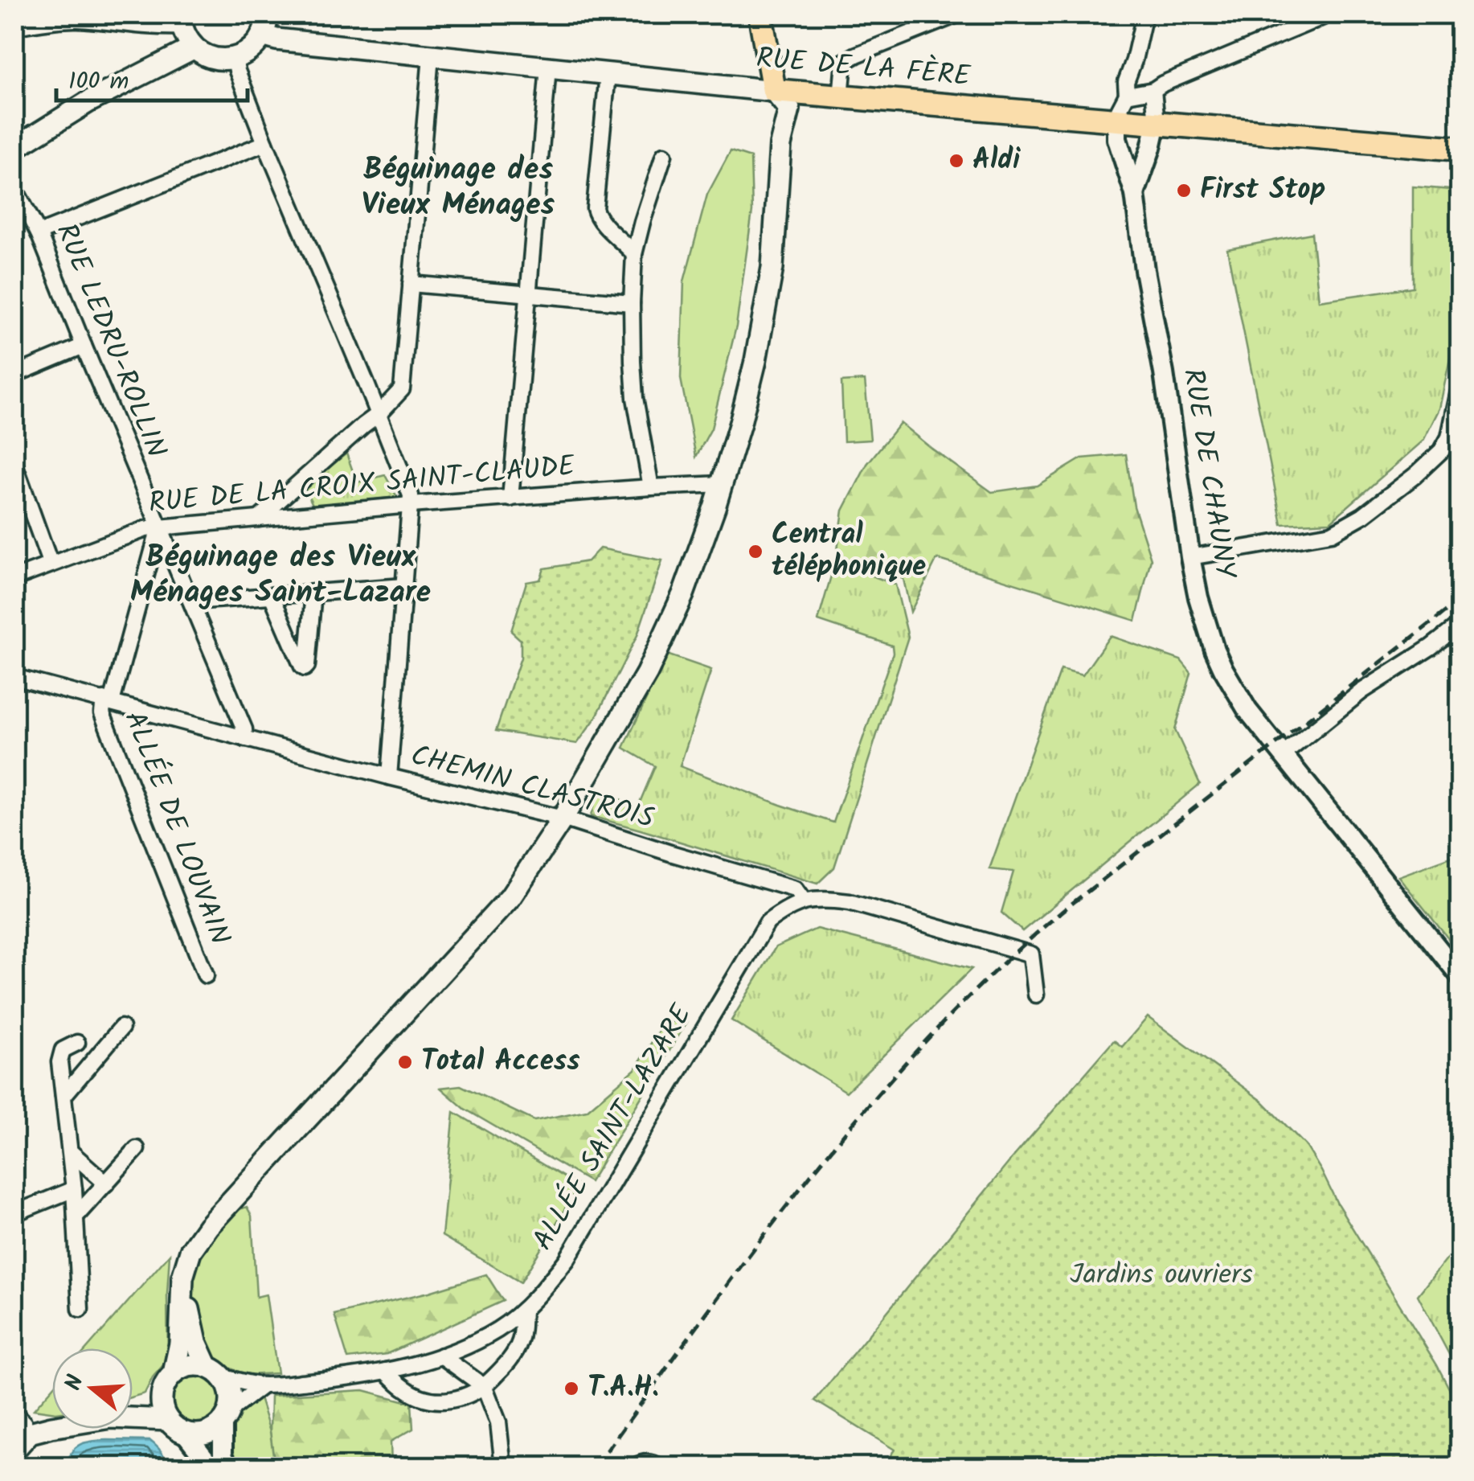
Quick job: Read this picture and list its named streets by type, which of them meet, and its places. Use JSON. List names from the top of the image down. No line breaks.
{"streets":{"main road":["RUE DE LA FÈRE"],"street":["RUE LEDRU-ROLLIN","RUE DE CHAUNY","RUE DE LA CROIX SAINT-CLAUDE","CHEMIN CLASTROIS","ALLÉE DE LOUVAIN","ALLÉE SAINT-LAZARE"]},"crossings":[["RUE DE LA FÈRE","RUE DE CHAUNY"],["RUE LEDRU-ROLLIN","RUE DE LA CROIX SAINT-CLAUDE"],["RUE LEDRU-ROLLIN","CHEMIN CLASTROIS"],["CHEMIN CLASTROIS","ALLÉE DE LOUVAIN"],["CHEMIN CLASTROIS","ALLÉE SAINT-LAZARE"]],"districts":["Béguinage des Vieux Ménages","Béguinage des Vieux Ménages Saint-Lazare"],"parks":["Jardins ouvriers"],"places":["Aldi","First Stop","Central téléphonique","Total Access","T.A.H."],"scale_bar":"100 m","north":"left"}
